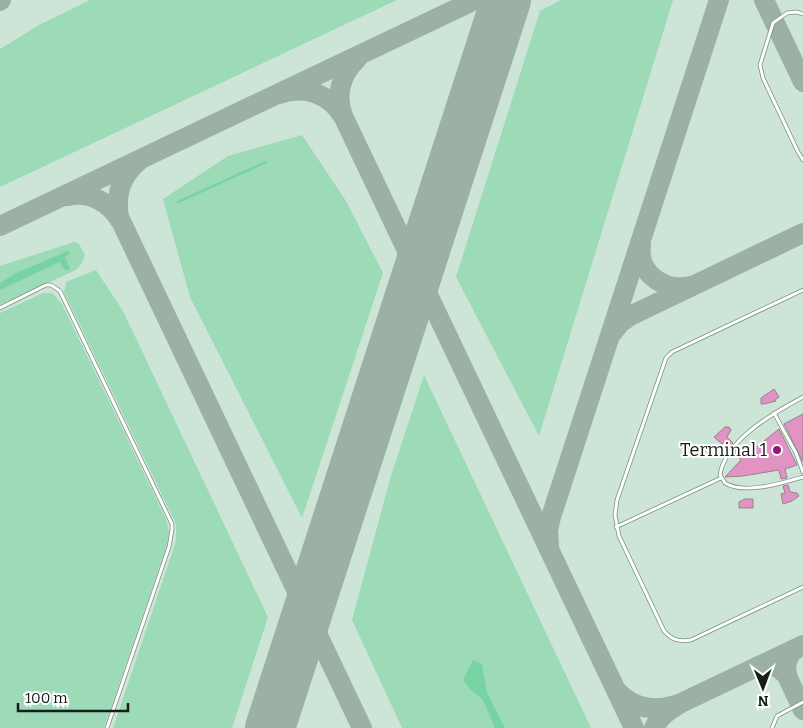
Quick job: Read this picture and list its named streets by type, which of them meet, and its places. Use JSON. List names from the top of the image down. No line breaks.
{"places":["Terminal 1"],"scale_bar":"100 m","north":"bottom"}
